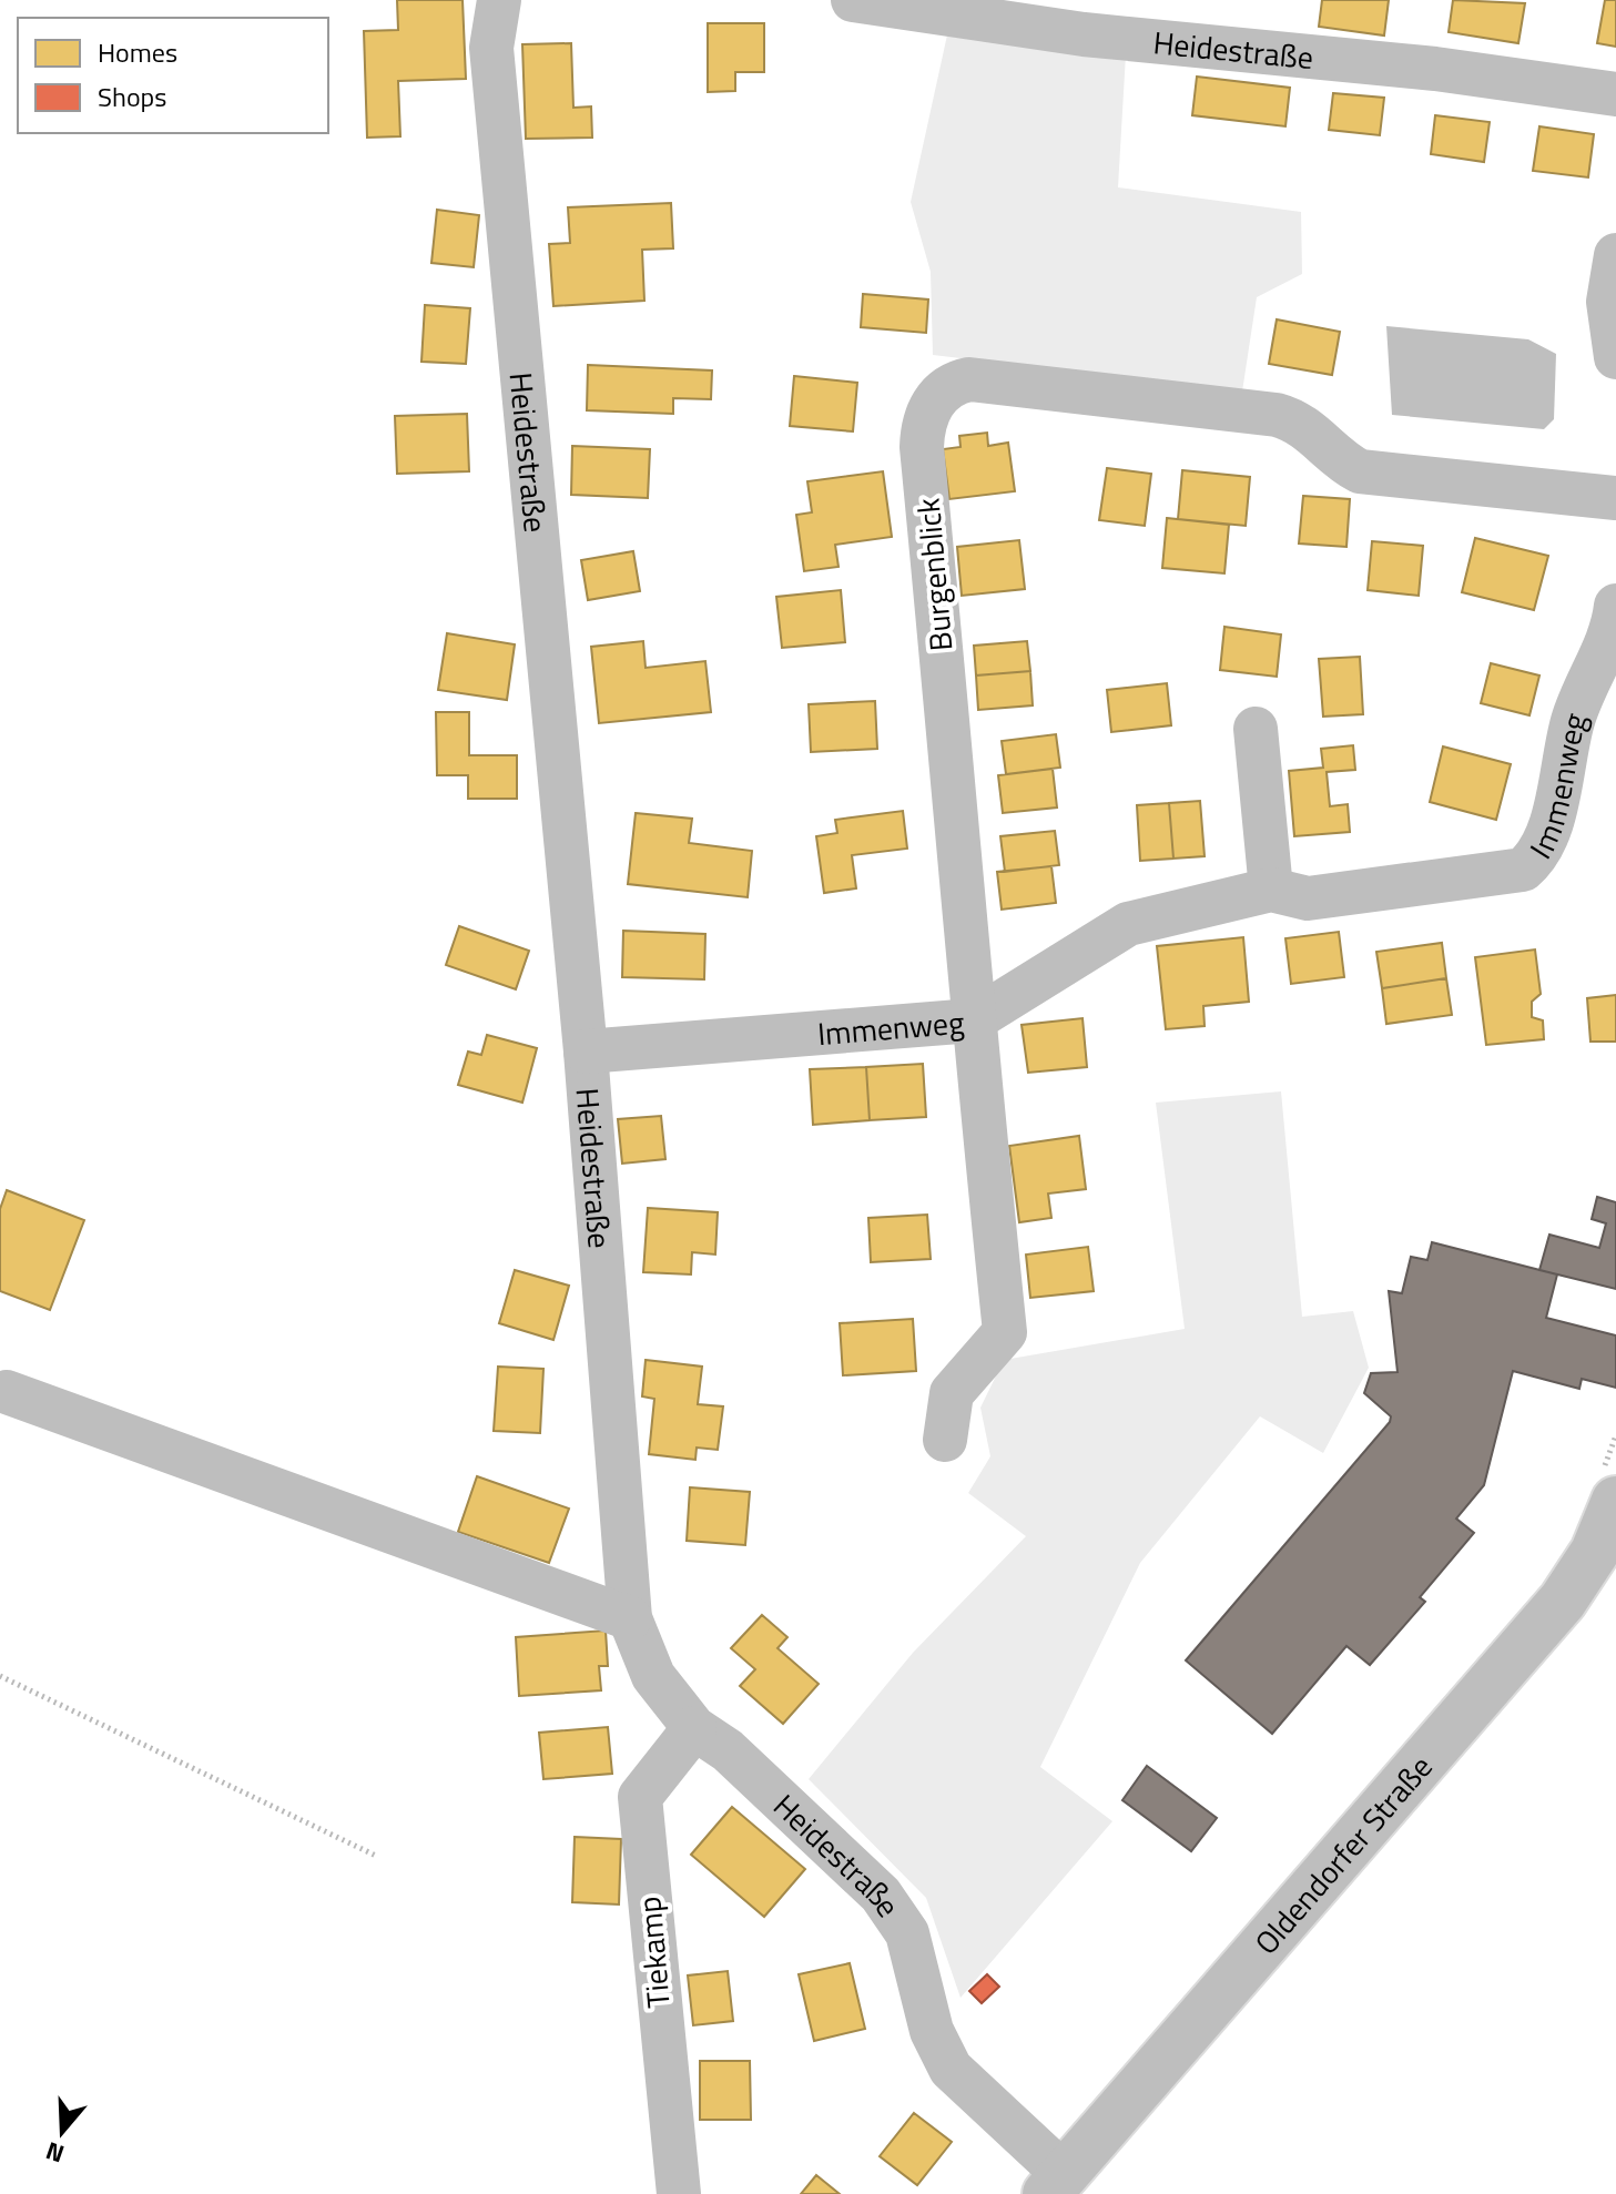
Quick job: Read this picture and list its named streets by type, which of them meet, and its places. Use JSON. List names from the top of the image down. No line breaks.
{"streets":{"main road":["Oldendorfer Straße"],"street":["Heidestraße","Burgenblick","Immenweg","Tiekamp"]},"crossings":[["Heidestraße","Immenweg"],["Heidestraße","Oldendorfer Straße"],["Heidestraße","Tiekamp"],["Burgenblick","Immenweg"]],"legend":["Homes","Shops"],"north":"bottom"}
